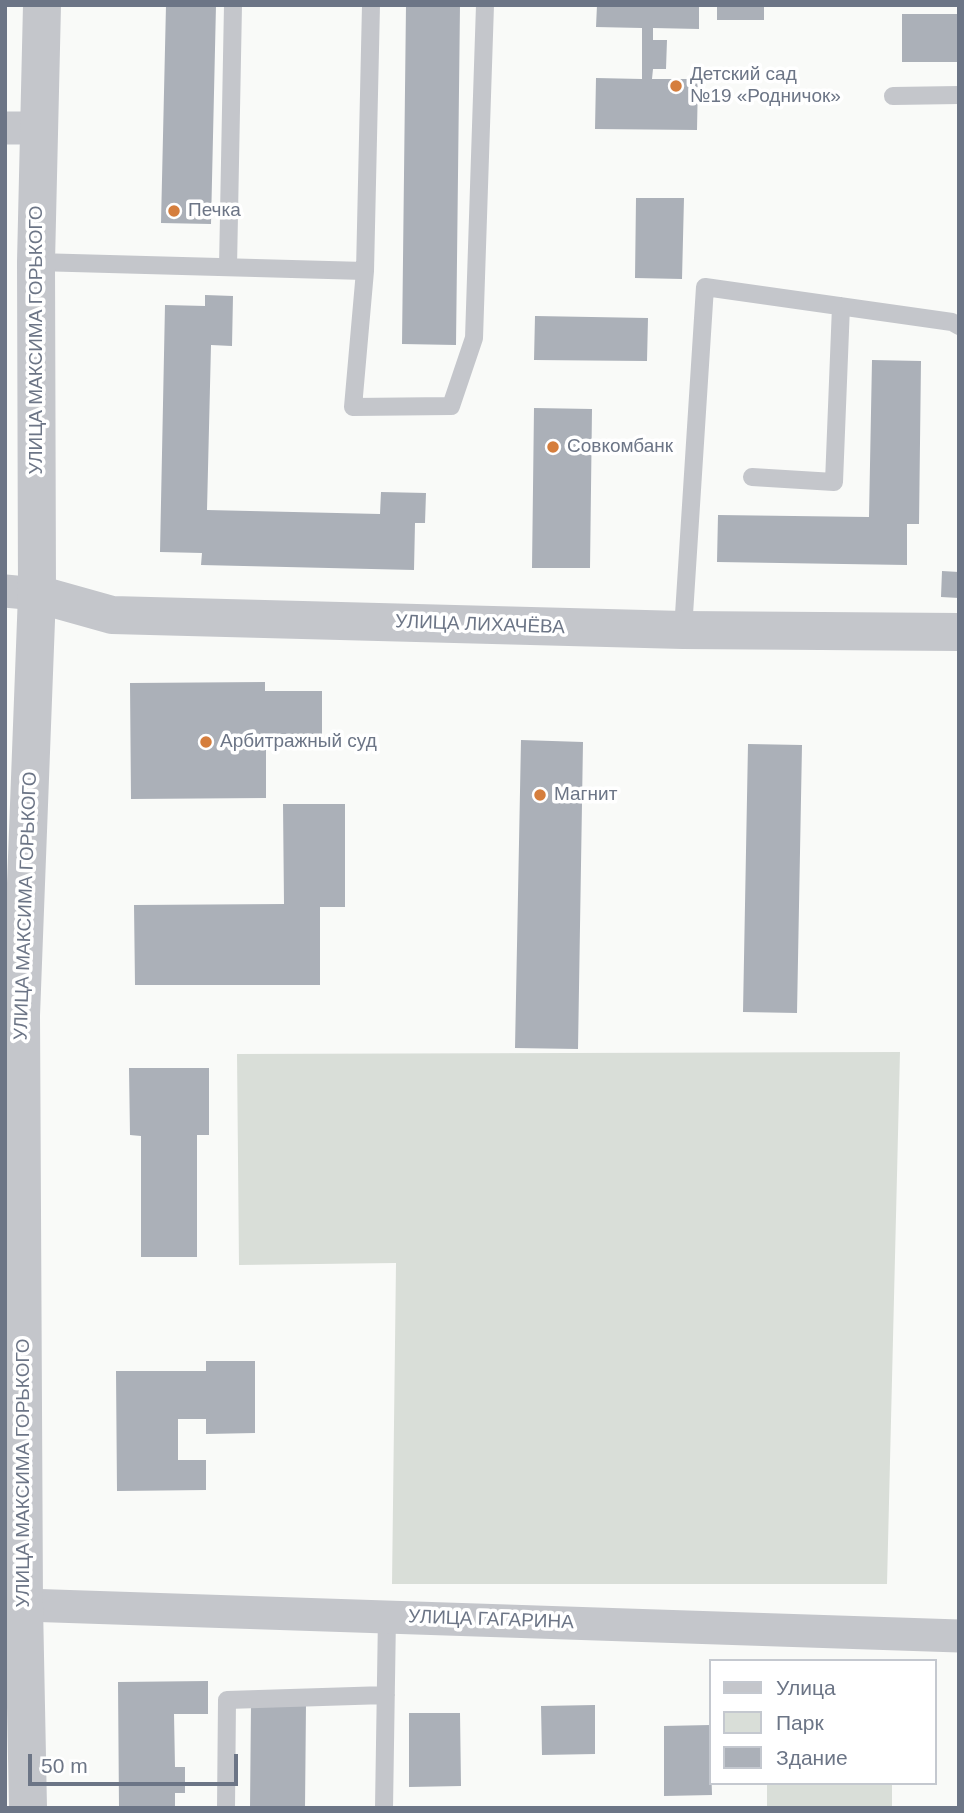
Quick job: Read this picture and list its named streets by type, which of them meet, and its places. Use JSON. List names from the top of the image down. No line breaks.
{"streets":{"street":["УЛИЦА МАКСИМА ГОРЬКОГО","УЛИЦА ЛИХАЧЁВА","УЛИЦА ГАГАРИНА"]},"crossings":[["УЛИЦА МАКСИМА ГОРЬКОГО","УЛИЦА ЛИХАЧЁВА"],["УЛИЦА МАКСИМА ГОРЬКОГО","УЛИЦА ГАГАРИНА"]],"places":["Детский сад №19 «Родничок»","Печка","Совкомбанк","Арбитражный суд","Магнит"],"legend":["Улица","Парк","Здание"],"scale_bar":"50 m"}
